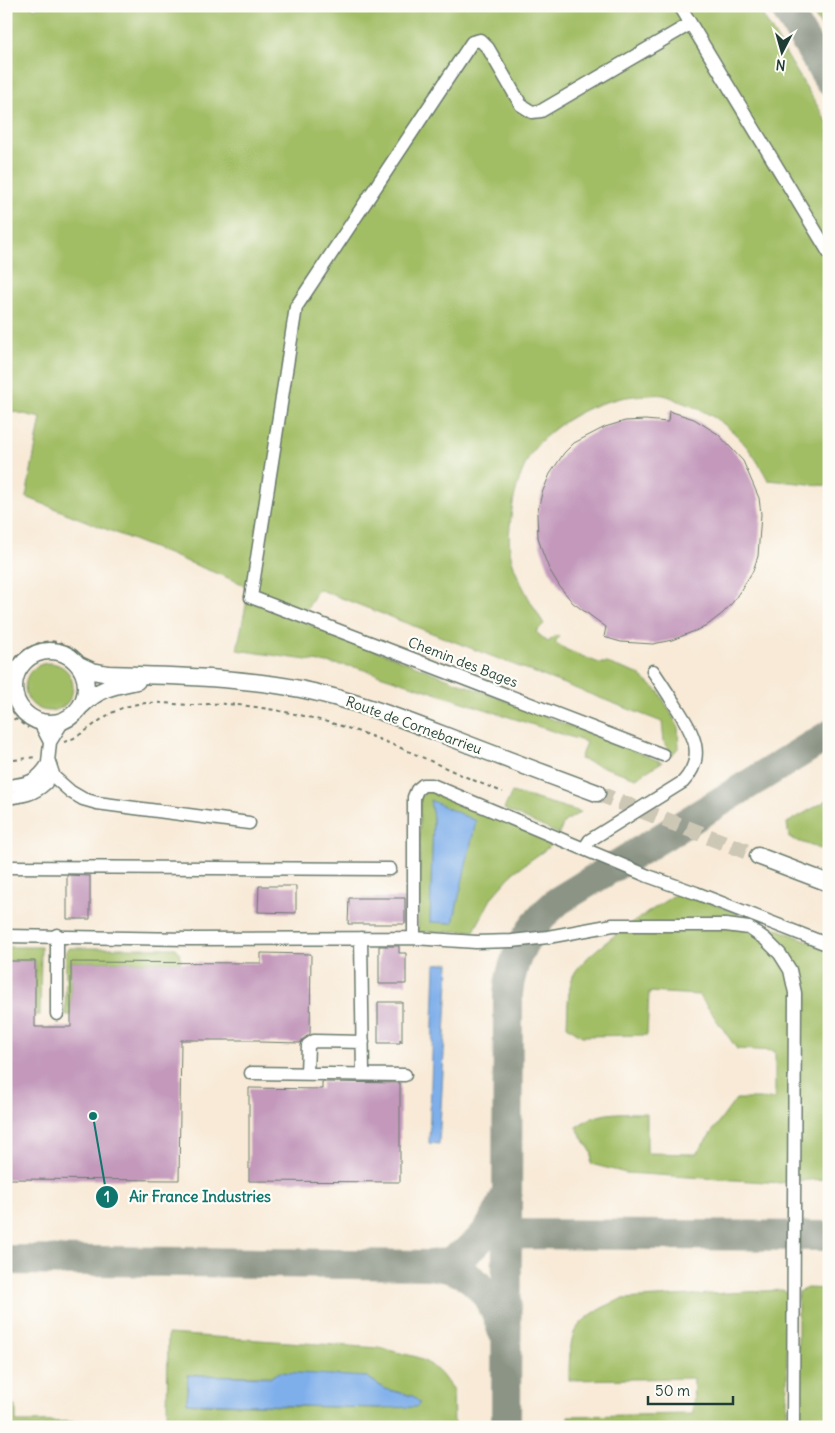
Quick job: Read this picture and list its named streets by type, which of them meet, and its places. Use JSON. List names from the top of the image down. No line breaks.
{"streets":{"main road":["Route de Cornebarrieu"],"street":["Chemin des Bages"]},"places":["Air France Industries"],"scale_bar":"50 m","north":"bottom"}
